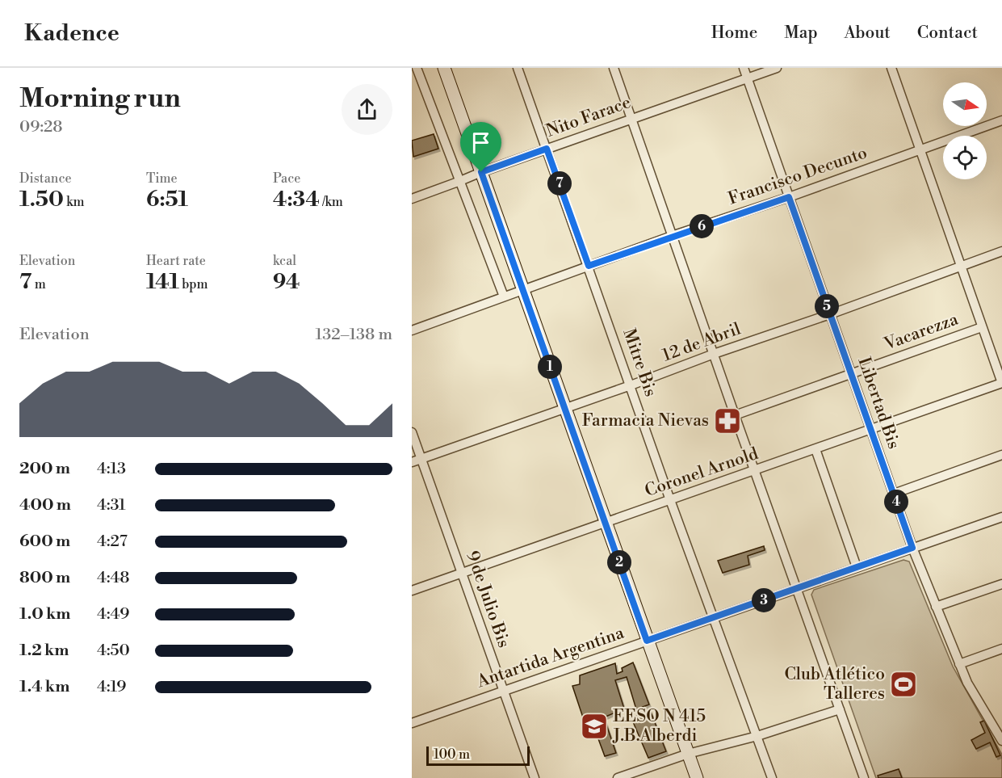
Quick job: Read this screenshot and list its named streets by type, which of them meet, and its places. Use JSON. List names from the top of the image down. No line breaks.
{"streets":{"street":["Nito Farace","Francisco Decunto","Vacarezza","12 de Abril","Mitre Bis","Libertad Bis","Coronel Arnold","9 de Julio Bis","Antartida Argentina"]},"crossings":[["Nito Farace","Mitre Bis"],["Nito Farace","Libertad Bis"],["Francisco Decunto","Mitre Bis"],["Francisco Decunto","Libertad Bis"],["Vacarezza","Libertad Bis"],["12 de Abril","Mitre Bis"],["12 de Abril","Libertad Bis"],["12 de Abril","9 de Julio Bis"],["Mitre Bis","Coronel Arnold"],["Mitre Bis","Antartida Argentina"],["Libertad Bis","Coronel Arnold"],["Libertad Bis","Antartida Argentina"],["Coronel Arnold","9 de Julio Bis"],["9 de Julio Bis","Antartida Argentina"]],"places":{"pharmacy":["Farmacia Nievas"],"sports":["Club Atlético Talleres"],"school or university":["EESO N 415 J.B.Alberdi"]},"scale_bar":"100 m","north":"right","page":{"header":"Kadence","nav":["Home","Map","About","Contact"],"heading":["Morning run","09:28"],"stats":[["Distance","1.50 km"],["Time","6:51"],["Pace","4:34 /km"],["Elevation","7 m"],["Heart rate","141 bpm"],["kcal","94"]],"pins":["7","6","5","1","4","2","3"],"chart":["Elevation","132–138 m"],"list":[{"name":"200 m","note":"4:13"},{"name":"400 m","note":"4:31"},{"name":"600 m","note":"4:27"},{"name":"800 m","note":"4:48"},{"name":"1.0 km","note":"4:49"},{"name":"1.2 km","note":"4:50"},{"name":"1.4 km","note":"4:19"}],"scale":"100 m"}}
